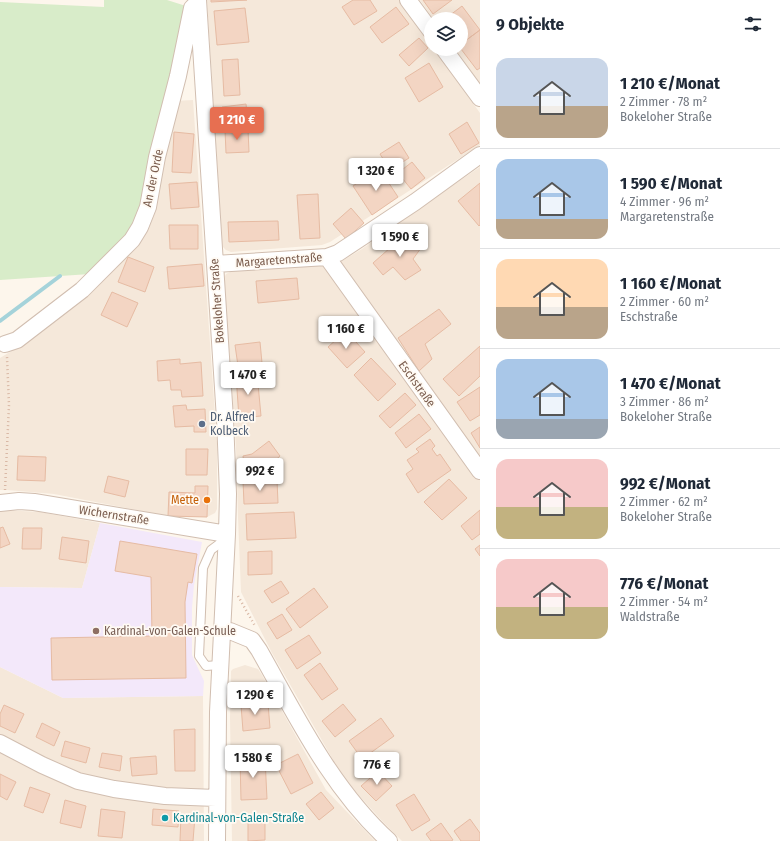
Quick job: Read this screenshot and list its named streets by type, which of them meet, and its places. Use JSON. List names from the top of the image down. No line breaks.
{"streets":{"street":["An der Orde","Margaretenstraße","Bokeloher Straße","Eschstraße","Wichernstraße"]},"crossings":[["An der Orde","Bokeloher Straße"],["Margaretenstraße","Bokeloher Straße"],["Margaretenstraße","Eschstraße"],["Bokeloher Straße","Wichernstraße"]],"places":["Dr. Alfred Kolbeck","Mette","Kardinal-von-Galen-Schule","Kardinal-von-Galen-Straße"],"page":{"heading":"9 Objekte","list":[{"name":"1 210 €/Monat","note":"2 Zimmer · 78 m² · Bokeloher Straße"},{"name":"1 590 €/Monat","note":"4 Zimmer · 96 m² · Margaretenstraße"},{"name":"1 160 €/Monat","note":"2 Zimmer · 60 m² · Eschstraße"},{"name":"1 470 €/Monat","note":"3 Zimmer · 86 m² · Bokeloher Straße"},{"name":"992 €/Monat","note":"2 Zimmer · 62 m² · Bokeloher Straße"},{"name":"776 €/Monat","note":"2 Zimmer · 54 m² · Waldstraße"}],"price":["1 210 €","1 320 €","1 590 €","1 160 €","1 470 €","992 €","1 290 €","1 580 €","776 €"]}}
